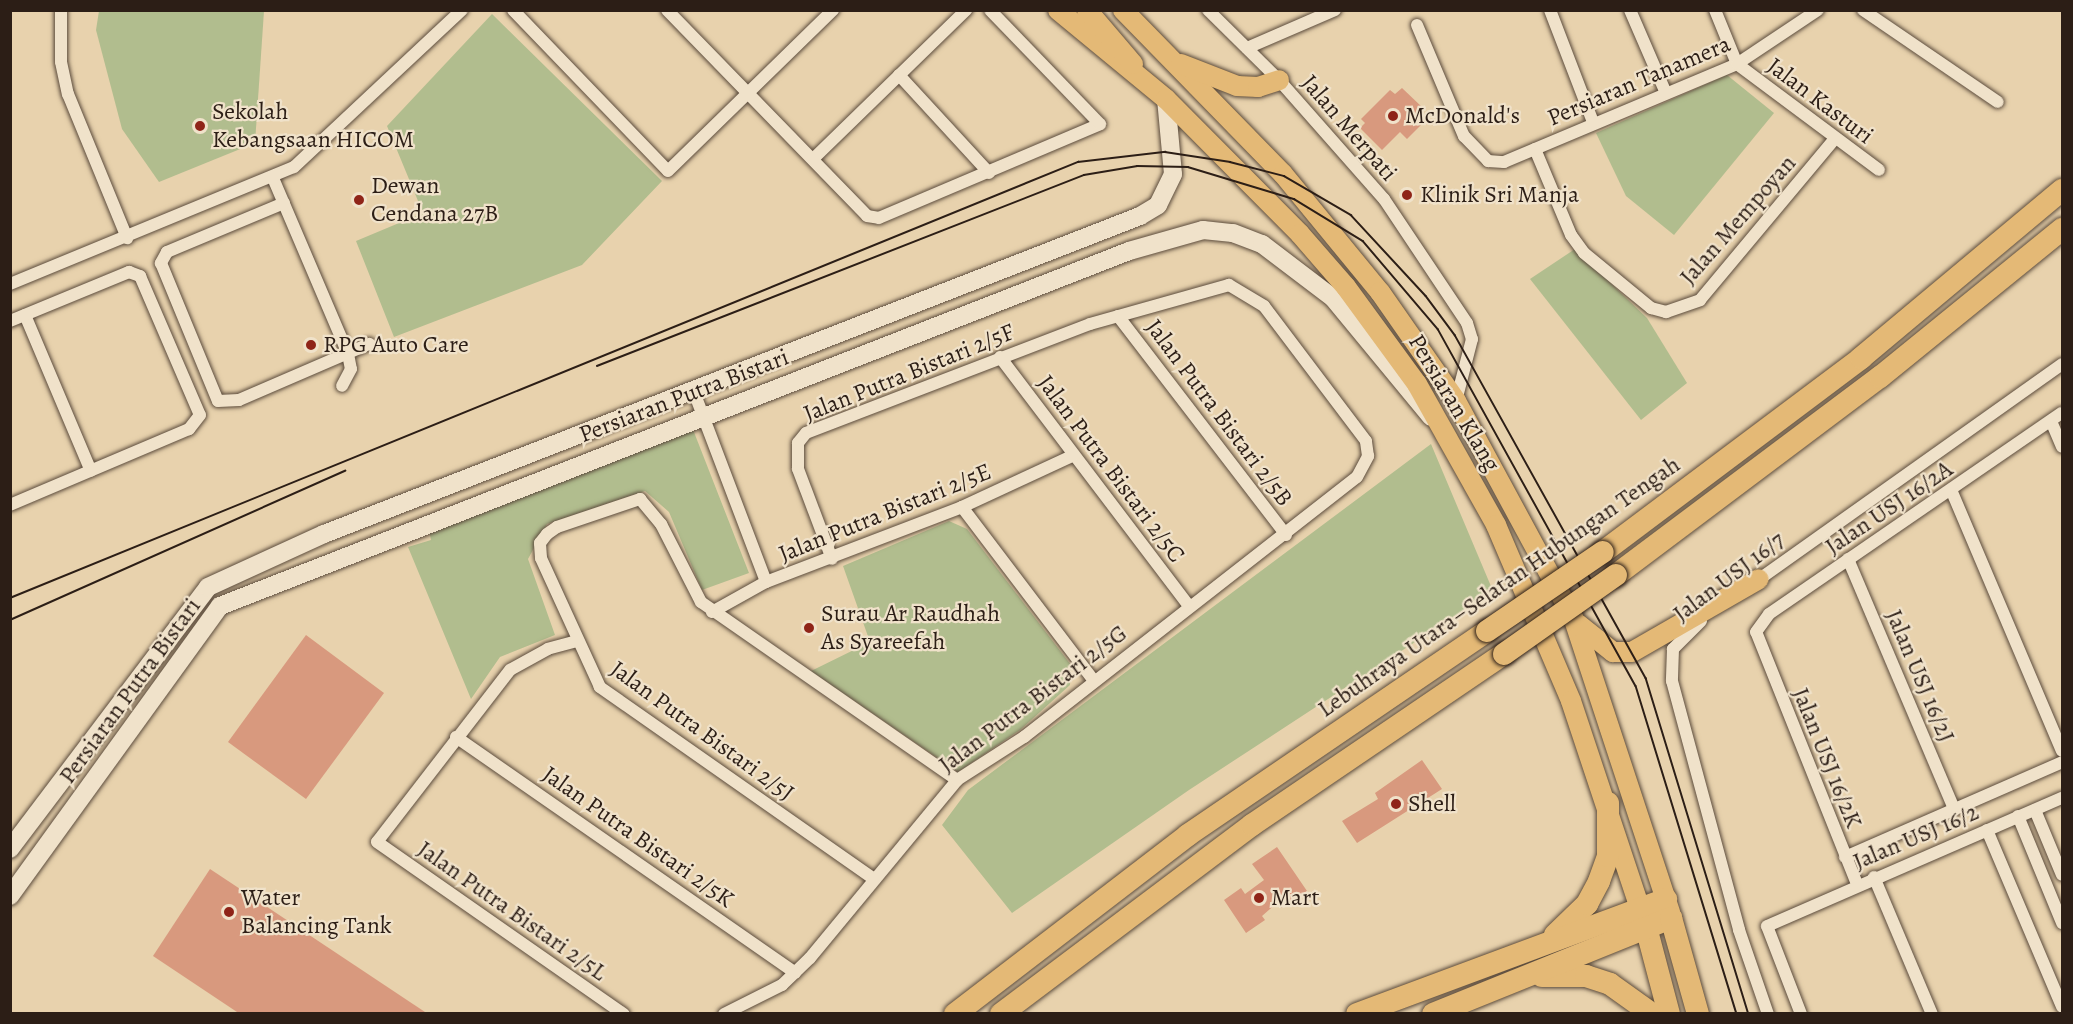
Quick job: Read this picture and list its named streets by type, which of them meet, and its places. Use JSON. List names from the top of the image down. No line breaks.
{"streets":{"highway":["Lebuhraya Utara–Selatan Hubungan Tengah"],"main road":["Persiaran Putra Bistari","Persiaran Klang"],"street":["Persiaran Tanamera","Jalan Kasturi","Jalan Merpati","Jalan Mempoyan","Jalan Putra Bistari 2/5F","Jalan Putra Bistari 2/5B","Jalan Putra Bistari 2/5C","Jalan USJ 16/2A","Jalan Putra Bistari 2/5E","Jalan USJ 16/7","Jalan USJ 16/2J","Jalan Putra Bistari 2/5G","Jalan Putra Bistari 2/5J","Jalan USJ 16/2K","Jalan Putra Bistari 2/5K","Jalan USJ 16/2","Jalan Putra Bistari 2/5L"]},"crossings":[["Persiaran Tanamera","Jalan Kasturi"],["Persiaran Tanamera","Jalan Mempoyan"],["Jalan Kasturi","Jalan Mempoyan"],["Jalan Merpati","Persiaran Klang"],["Jalan Putra Bistari 2/5F","Jalan Putra Bistari 2/5B"],["Jalan Putra Bistari 2/5F","Jalan Putra Bistari 2/5C"],["Jalan Putra Bistari 2/5F","Jalan Putra Bistari 2/5E"],["Jalan Putra Bistari 2/5F","Jalan Putra Bistari 2/5G"],["Persiaran Putra Bistari","Persiaran Klang"],["Jalan Putra Bistari 2/5B","Jalan Putra Bistari 2/5G"],["Jalan Putra Bistari 2/5C","Jalan Putra Bistari 2/5E"],["Jalan Putra Bistari 2/5C","Jalan Putra Bistari 2/5G"],["Jalan USJ 16/2A","Jalan USJ 16/2J"],["Jalan USJ 16/2A","Jalan USJ 16/2K"],["Jalan Putra Bistari 2/5E","Jalan Putra Bistari 2/5J"],["Jalan USJ 16/2J","Jalan USJ 16/2"],["Jalan Putra Bistari 2/5G","Jalan Putra Bistari 2/5J"],["Jalan Putra Bistari 2/5G","Jalan Putra Bistari 2/5K"],["Jalan USJ 16/2K","Jalan USJ 16/2"],["Jalan Putra Bistari 2/5K","Jalan Putra Bistari 2/5L"]],"places":["McDonald's","Sekolah Kebangsaan HICOM","Klinik Sri Manja","Dewan Cendana 27B","RPG Auto Care","Surau Ar Raudhah As Syareefah","Shell","Mart","Water Balancing Tank"]}
